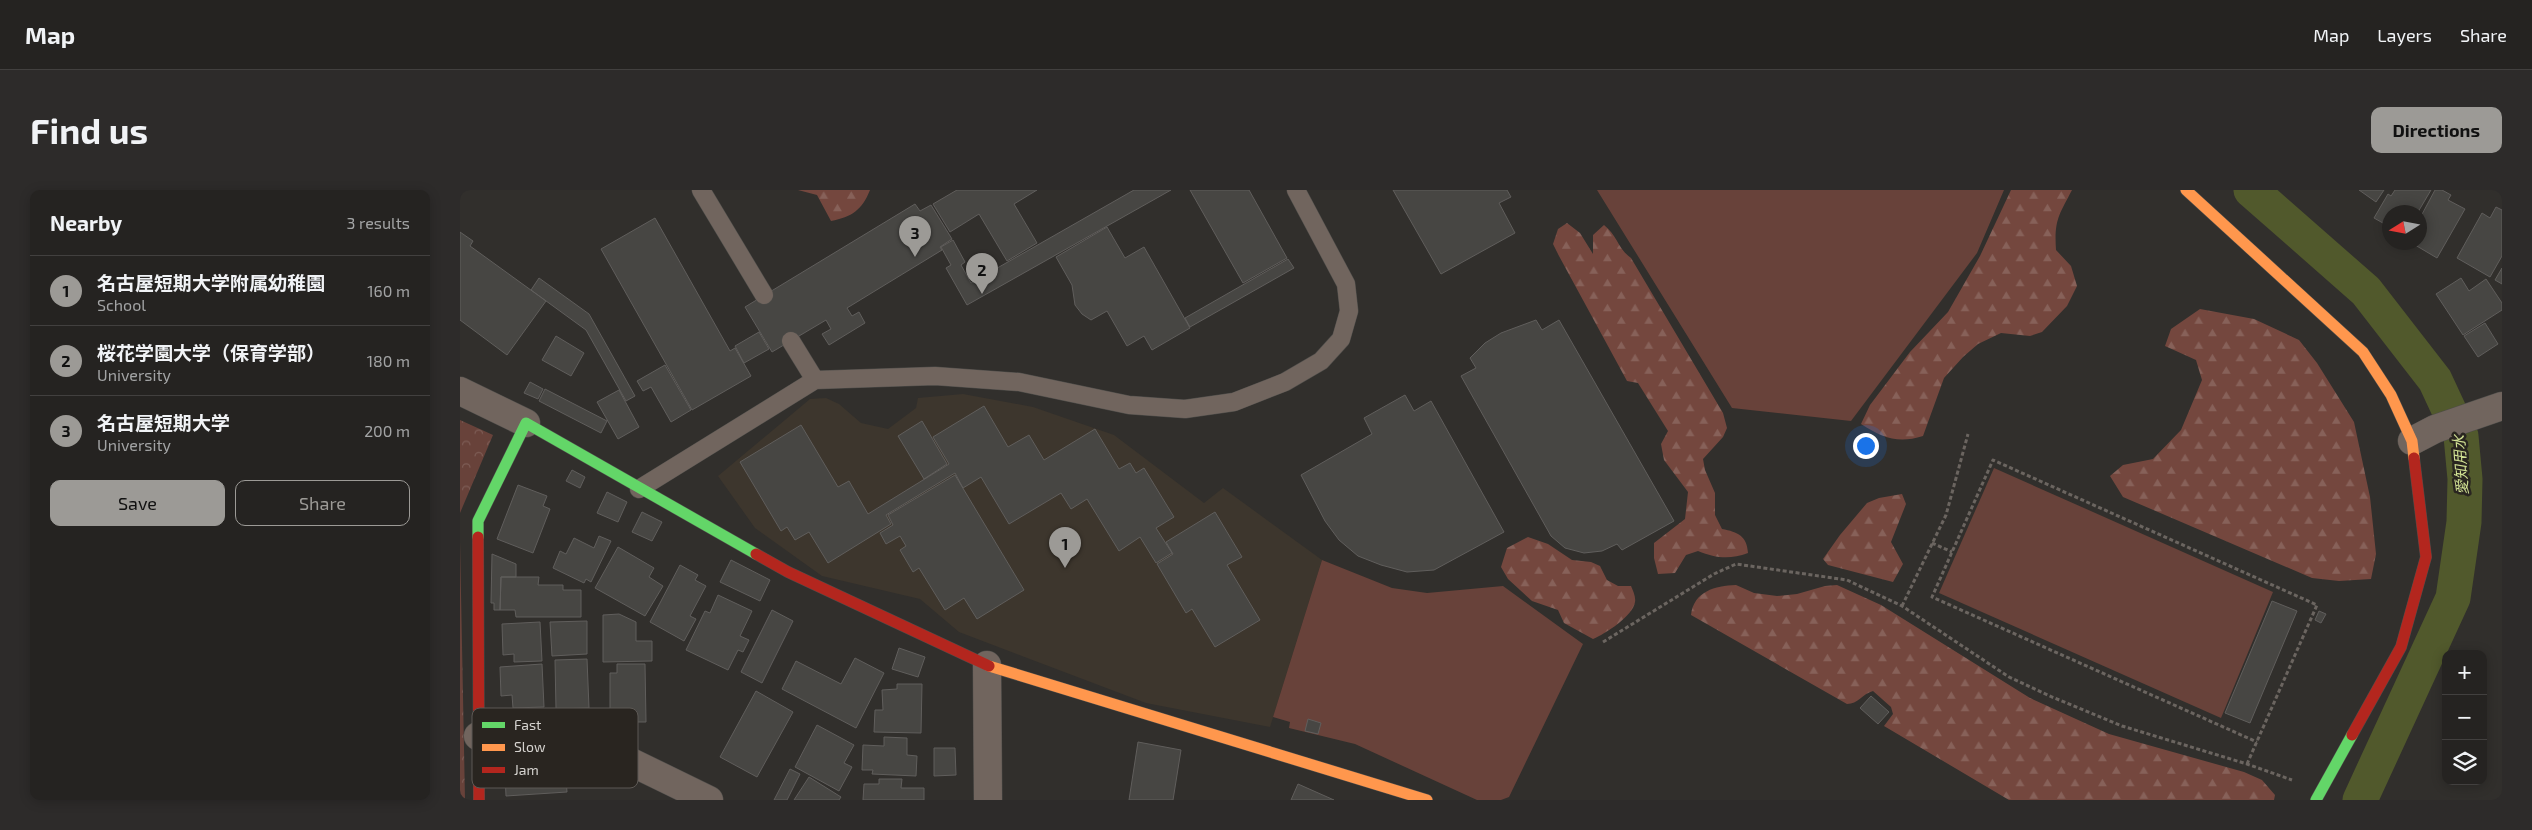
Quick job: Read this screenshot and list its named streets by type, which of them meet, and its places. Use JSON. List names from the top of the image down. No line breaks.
{"water":["愛知用水"],"legend":["Fast","Slow","Jam"],"north":"left","page":{"header":"Map","nav":["Map","Layers","Share"],"buttons":["Directions",["Save","Share"]],"title":"Find us","heading":["Nearby","3 results"],"pins":["3","2","1"],"list":[{"mark":"1","name":"名古屋短期大学附属幼稚園","note":"School","value":"160 m"},{"mark":"2","name":"桜花学園大学（保育学部）","note":"University","value":"180 m"},{"mark":"3","name":"名古屋短期大学","note":"University","value":"200 m"}],"map_buttons":["+","−"]}}
